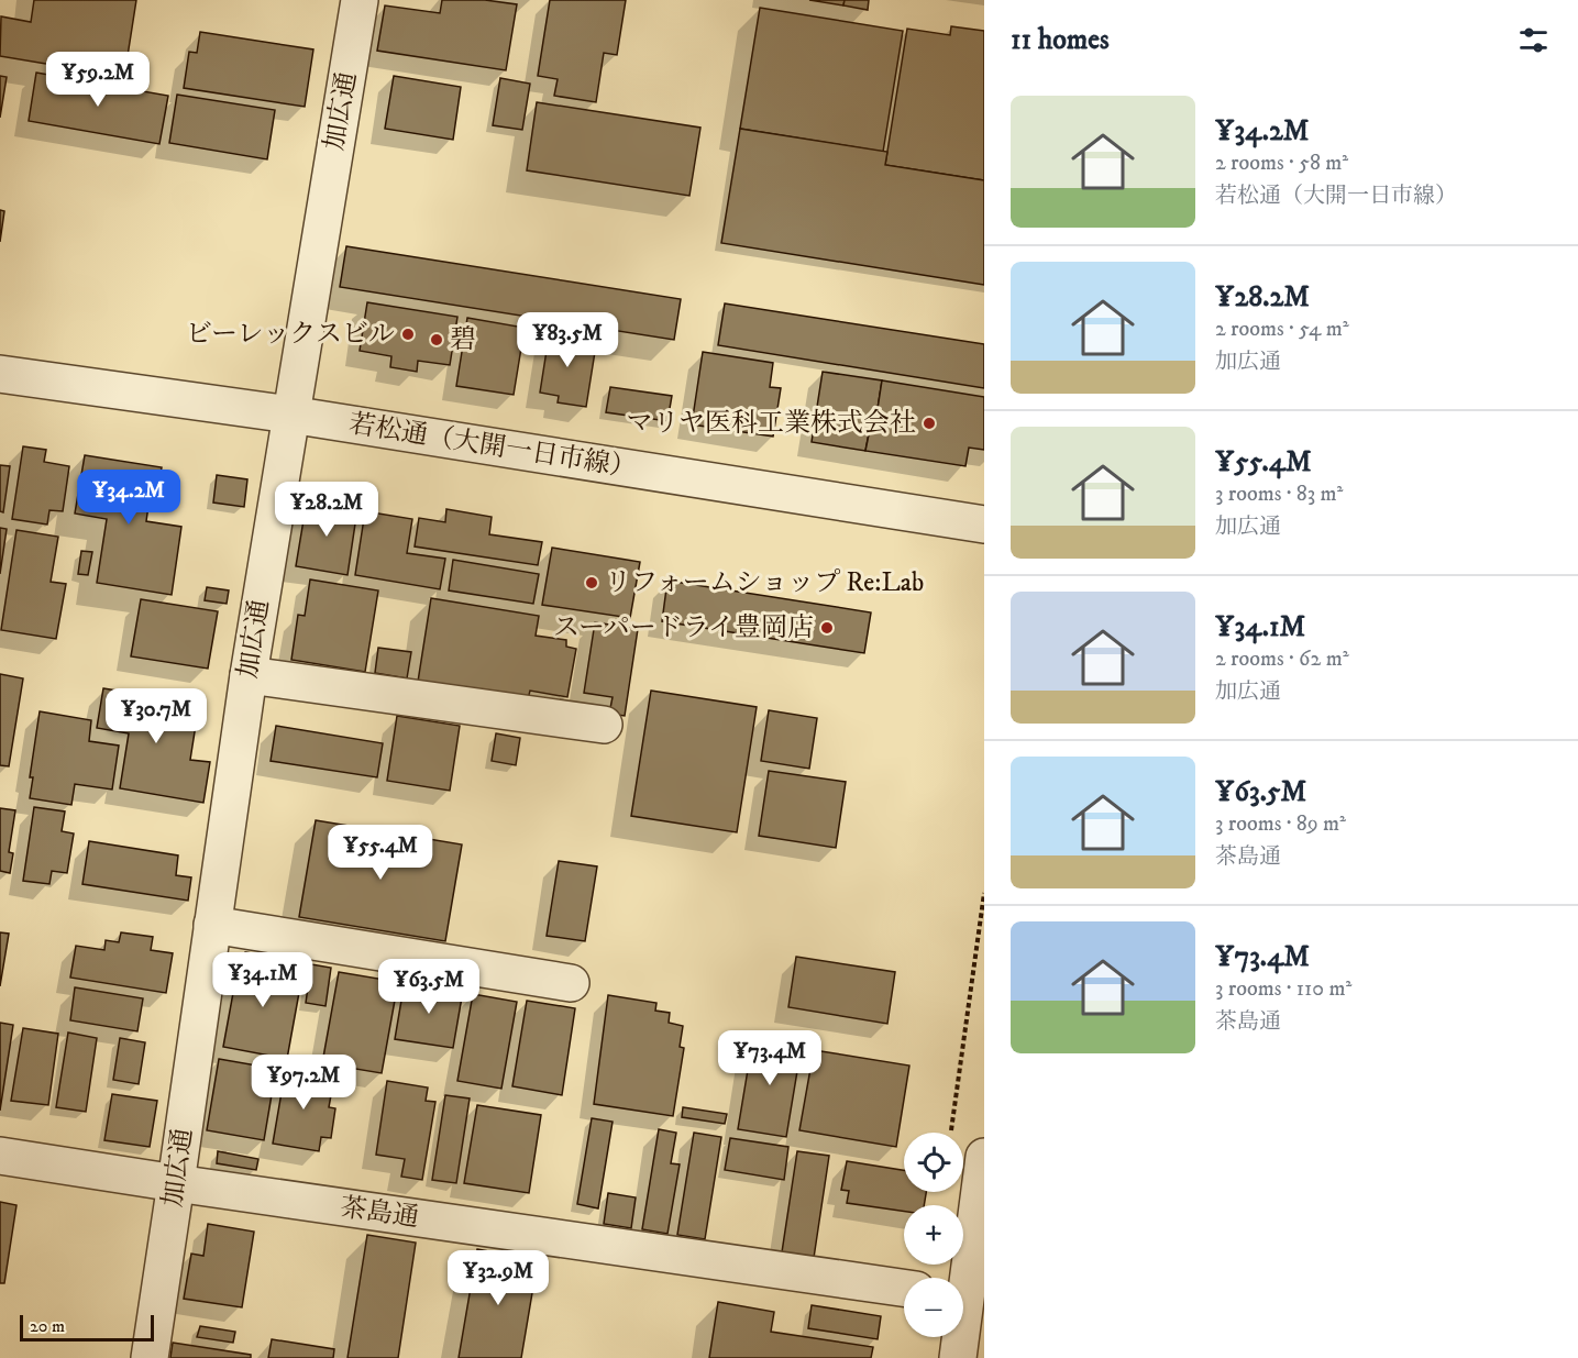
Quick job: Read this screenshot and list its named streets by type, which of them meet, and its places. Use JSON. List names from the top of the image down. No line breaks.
{"streets":{"street":["加広通","若松通（大開一日市線）","茶島通"]},"crossings":[["加広通","若松通（大開一日市線）"],["加広通","茶島通"]],"places":["ビーレックスビル","碧","マリヤ医科工業株式会社","リフォームショップ Re:Lab","スーパードライ豊岡店"],"scale_bar":"20 m","page":{"heading":"11 homes","price":["¥59.2M","¥83.5M","¥34.2M","¥28.2M","¥30.7M","¥55.4M","¥34.1M","¥63.5M","¥73.4M","¥97.2M","¥32.9M"],"list":[{"name":"¥34.2M","note":"2 rooms · 58 m² · 若松通（大開一日市線）"},{"name":"¥28.2M","note":"2 rooms · 54 m² · 加広通"},{"name":"¥55.4M","note":"3 rooms · 83 m² · 加広通"},{"name":"¥34.1M","note":"2 rooms · 62 m² · 加広通"},{"name":"¥63.5M","note":"3 rooms · 89 m² · 茶島通"},{"name":"¥73.4M","note":"3 rooms · 110 m² · 茶島通"}],"map_buttons":["+","−"],"scale":"20 m"}}
